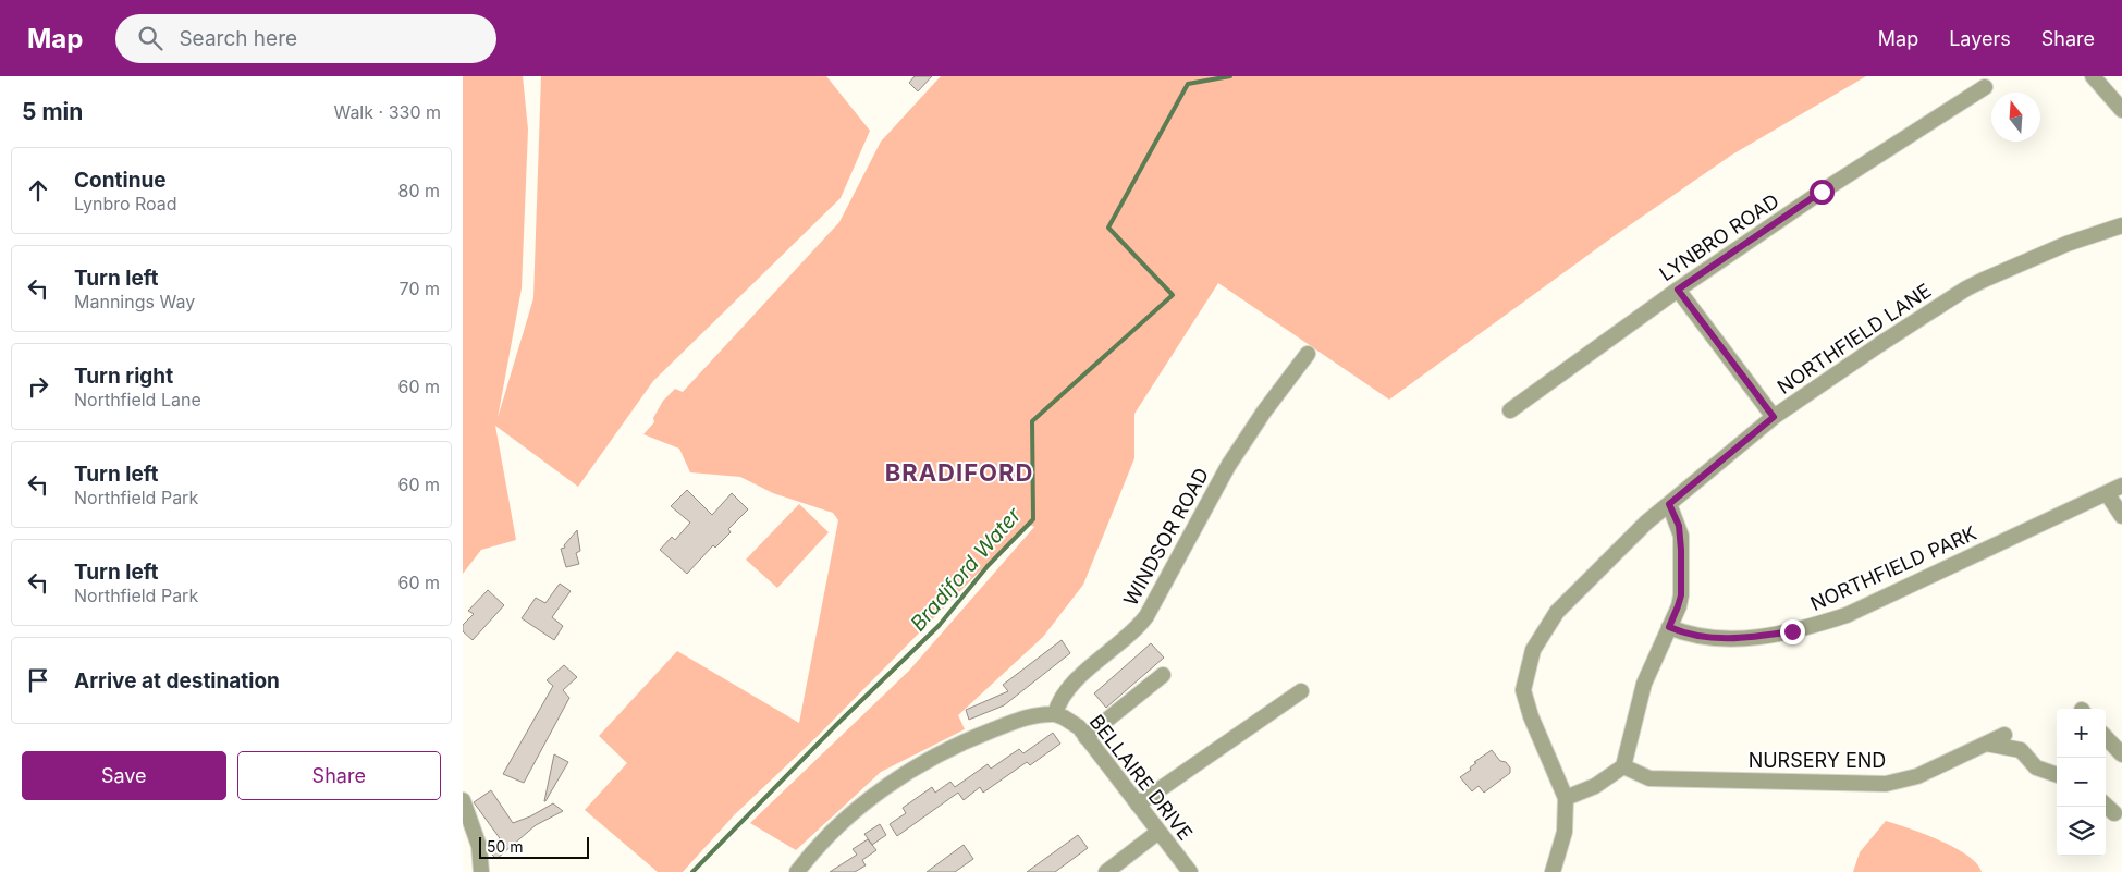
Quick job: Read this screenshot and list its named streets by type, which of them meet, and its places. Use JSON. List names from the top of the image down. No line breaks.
{"streets":{"street":["LYNBRO ROAD","NORTHFIELD LANE","WINDSOR ROAD","NORTHFIELD PARK","NURSERY END","BELLAIRE DRIVE"]},"crossings":[["WINDSOR ROAD","BELLAIRE DRIVE"]],"districts":["BRADIFORD"],"water":["Bradiford Water"],"scale_bar":"50 m","north":"top","page":{"header":"Map","search":"Search here","nav":["Map","Layers","Share"],"heading":["5 min","Walk · 330 m"],"list":[["Continue","Lynbro Road","80 m"],["Turn left","Mannings Way","70 m"],["Turn right","Northfield Lane","60 m"],["Turn left","Northfield Park","60 m"],["Turn left","Northfield Park","60 m"],"Arrive at destination"],"map_buttons":["+","−"],"buttons":["Save","Share"],"scale":"50 m"}}
